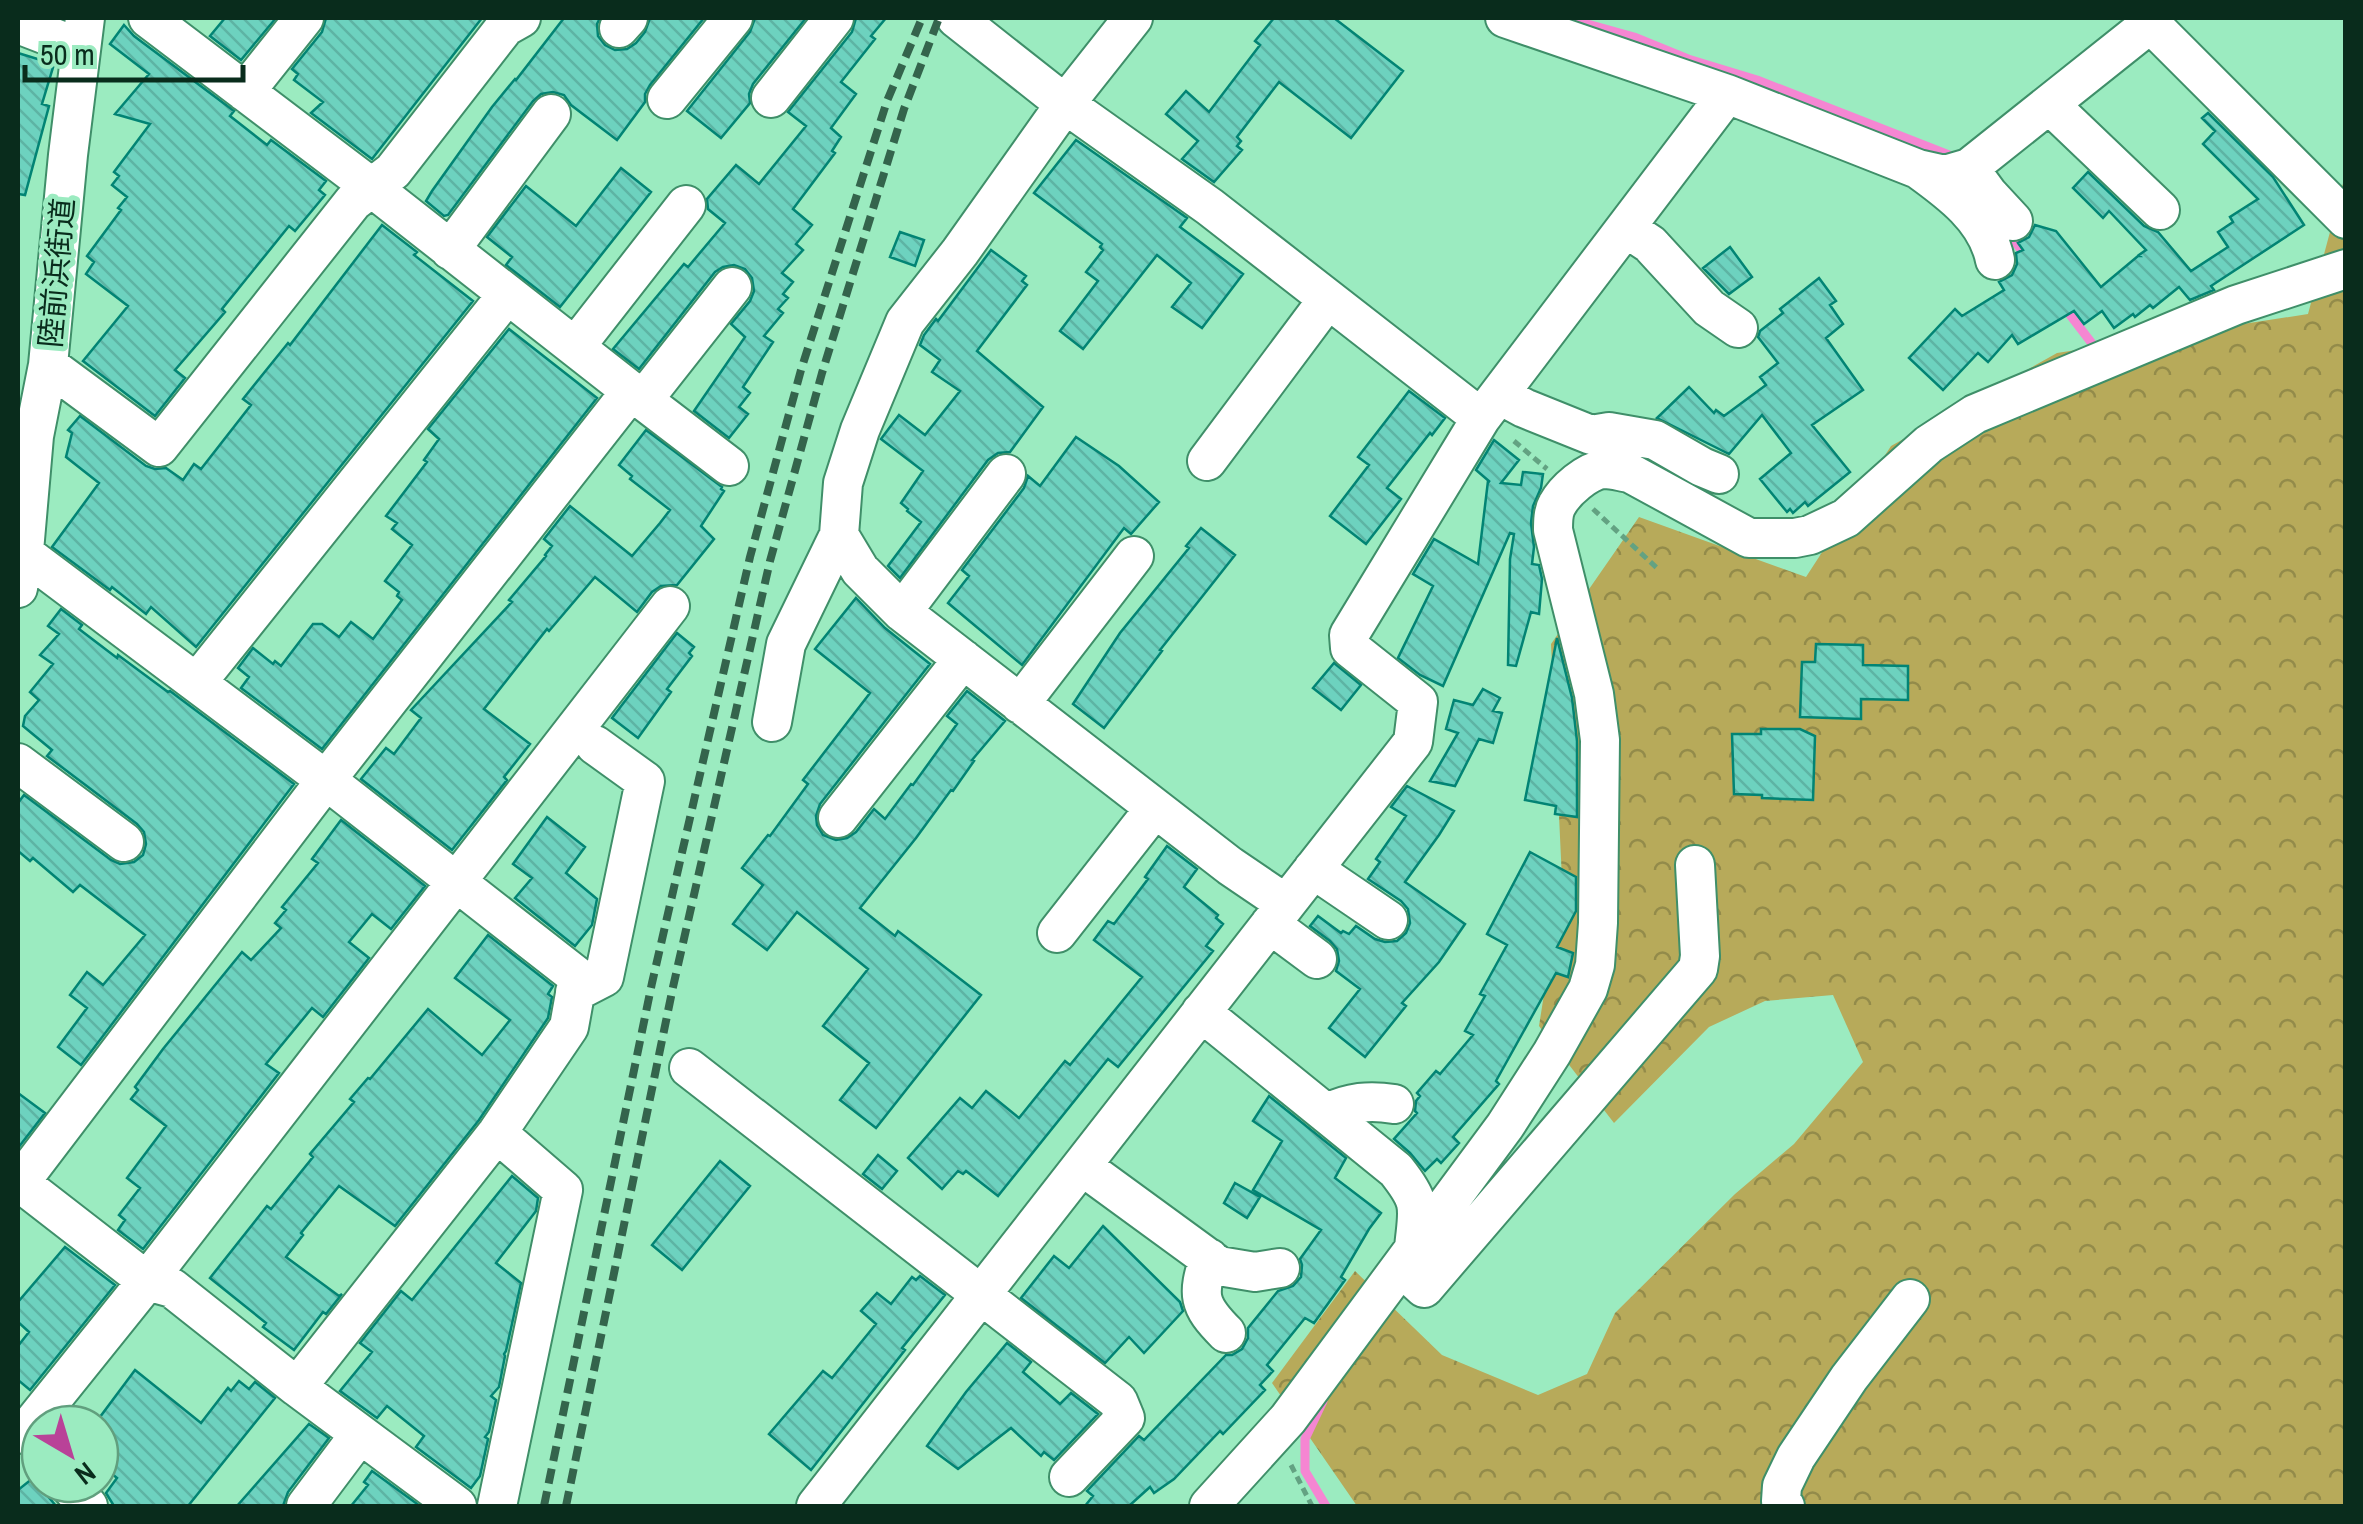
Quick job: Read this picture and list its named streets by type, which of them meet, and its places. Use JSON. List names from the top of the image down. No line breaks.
{"streets":{"street":["陸前浜街道"]},"scale_bar":"50 m","north":"bottom right"}
